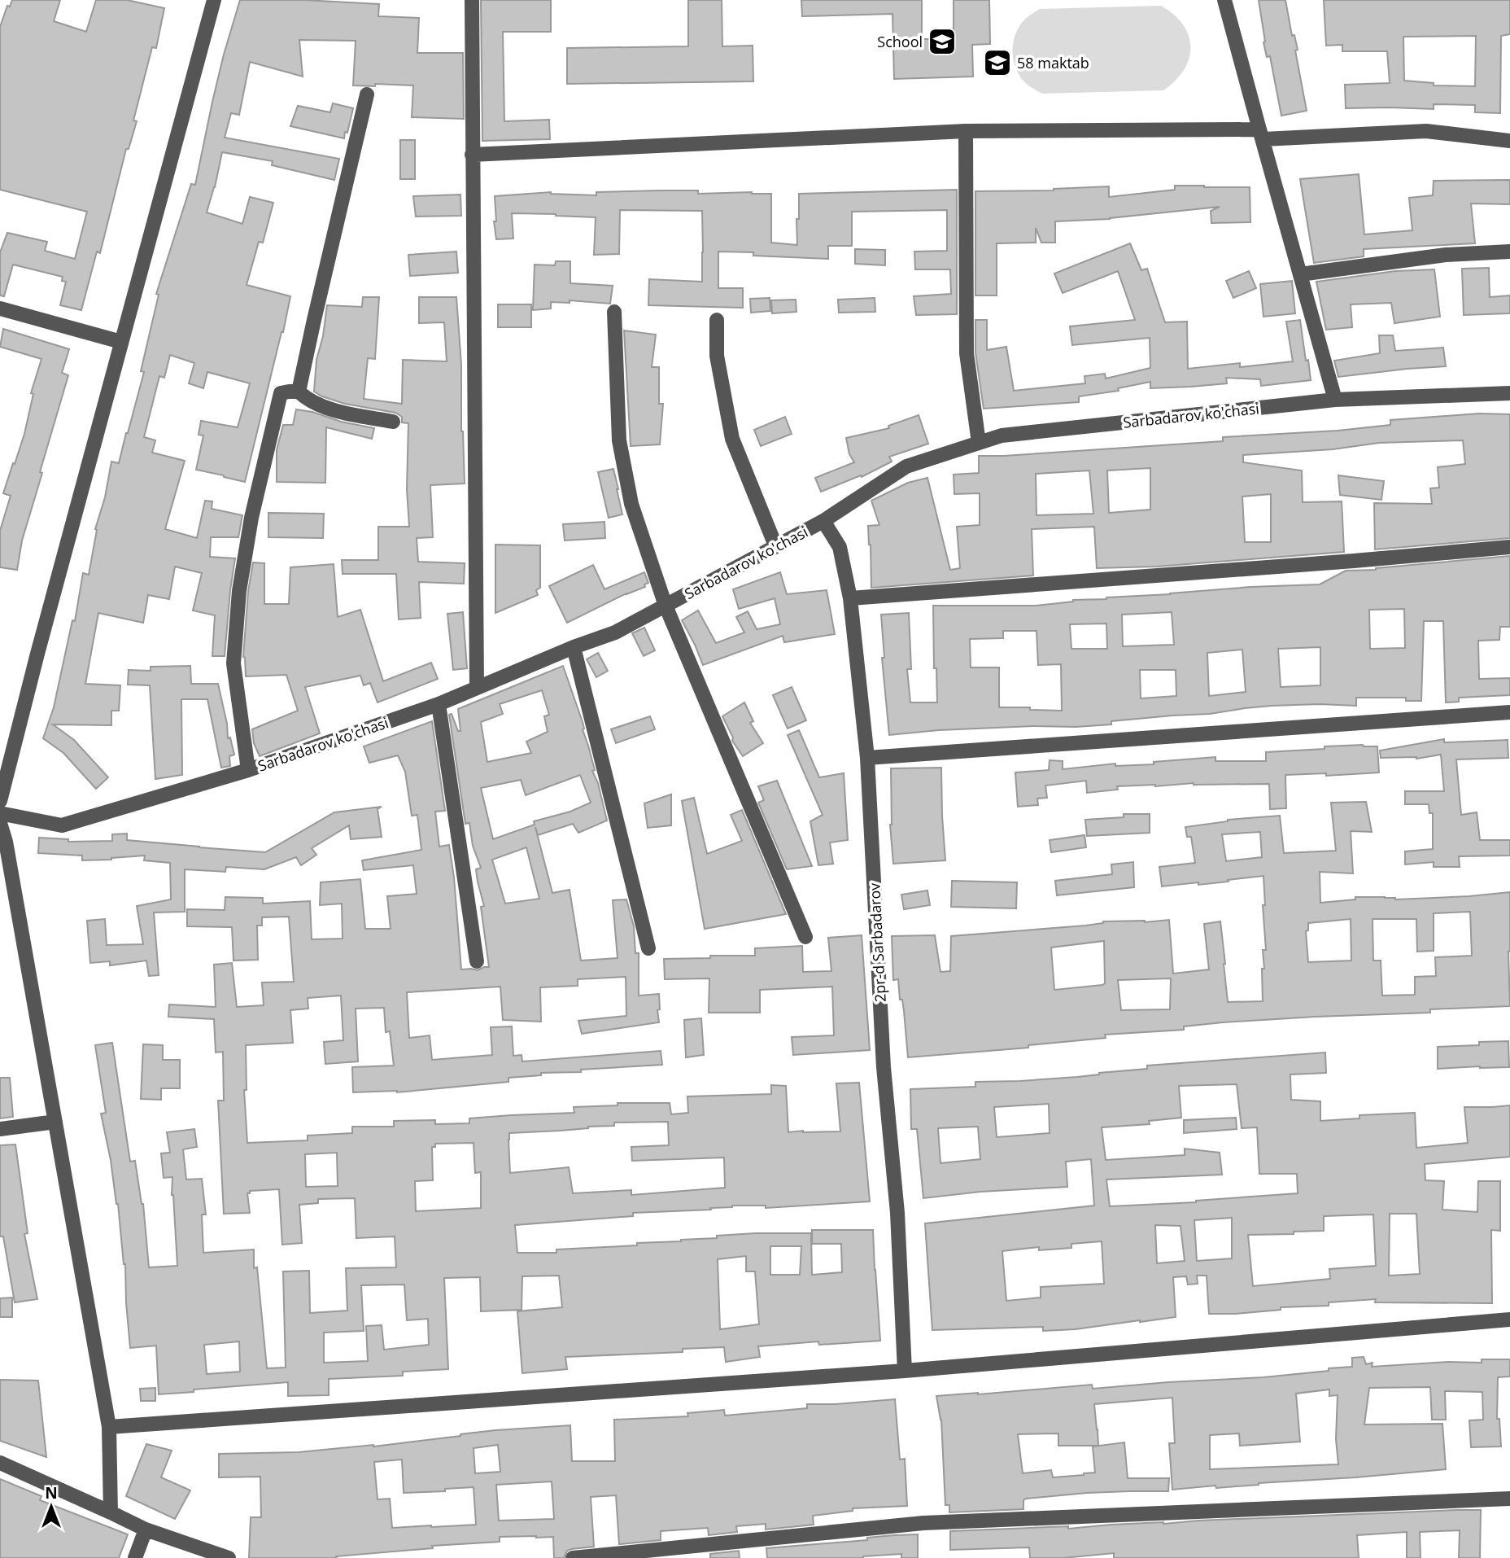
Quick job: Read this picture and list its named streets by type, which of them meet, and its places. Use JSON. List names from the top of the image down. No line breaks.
{"streets":{"street":["Sarbadarov ko'chasi","2pr-d Sarbadarov"]},"crossings":[["Sarbadarov ko'chasi","2pr-d Sarbadarov"]],"places":{"school or university":["School","58 maktab"]},"north":"top"}
